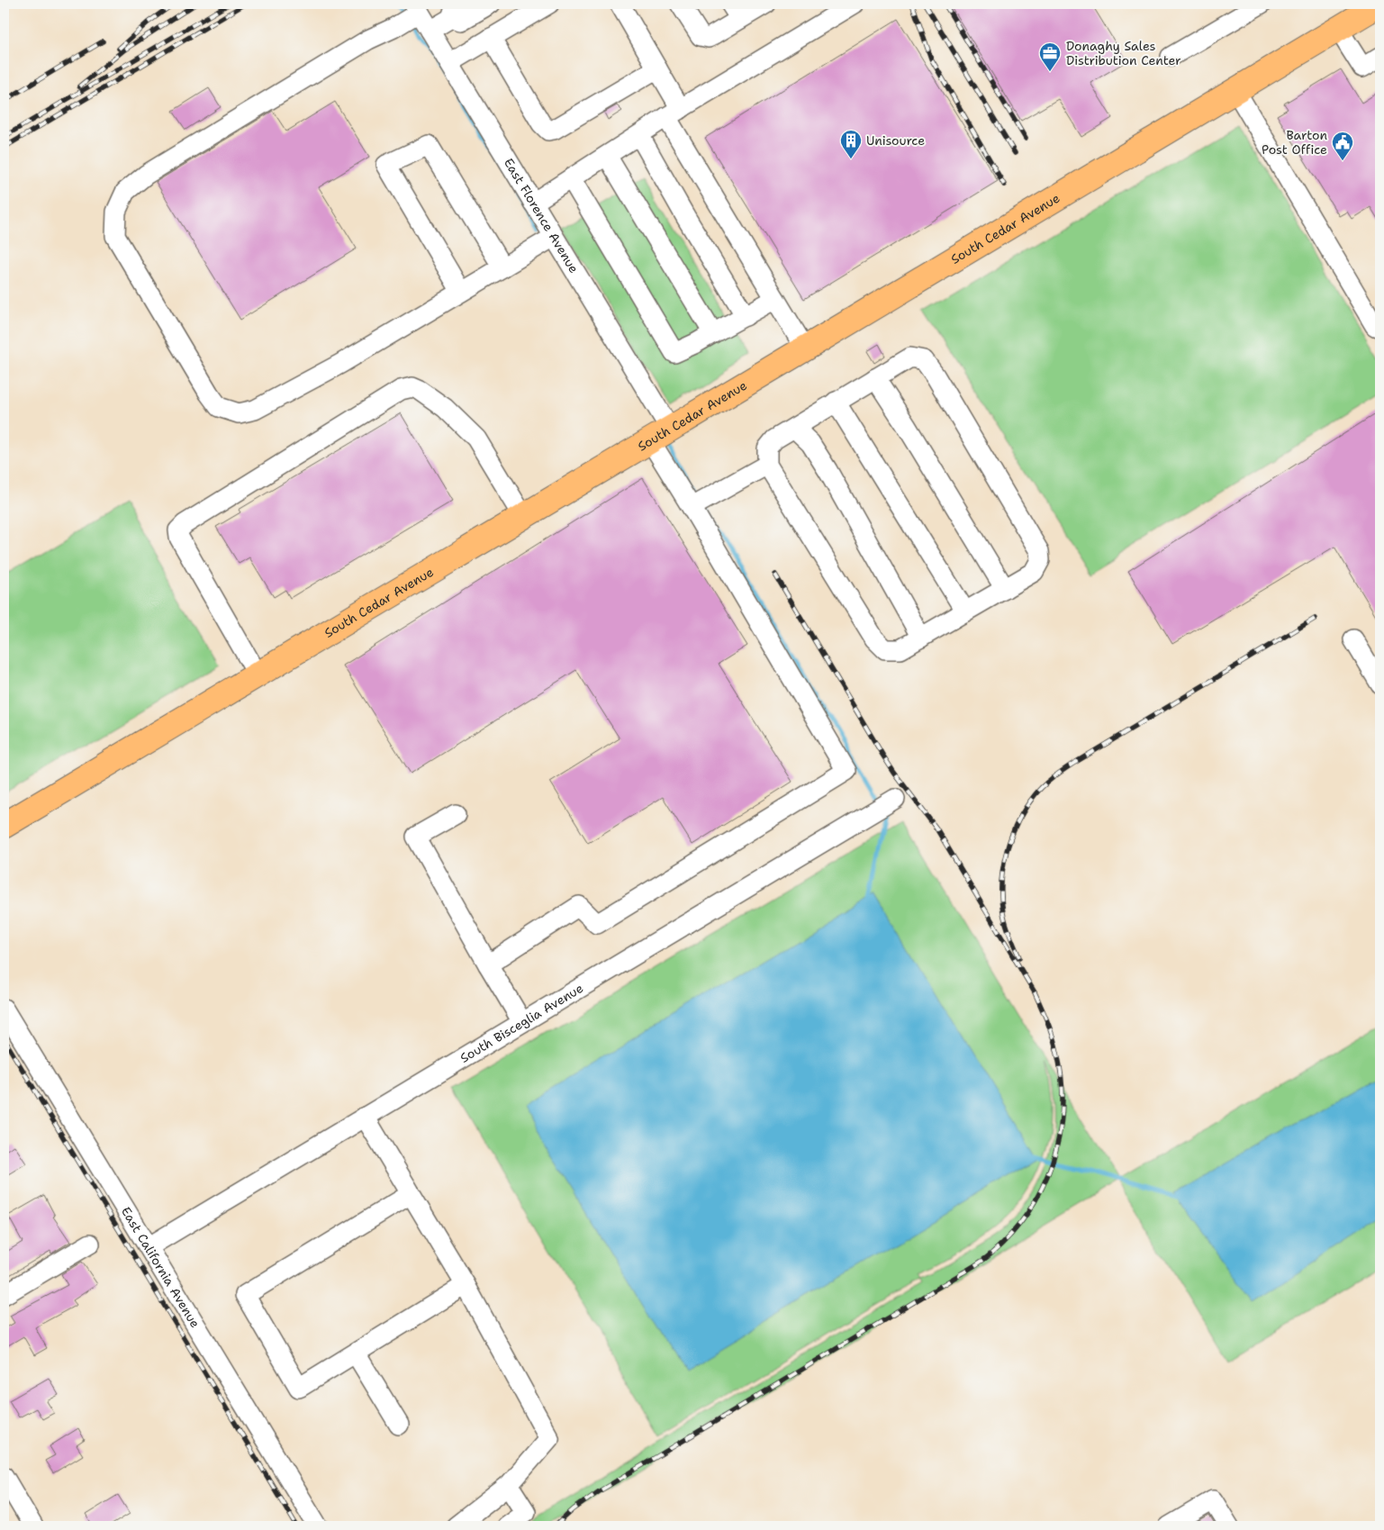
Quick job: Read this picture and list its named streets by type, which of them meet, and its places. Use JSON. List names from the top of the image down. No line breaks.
{"streets":{"main road":["South Cedar Avenue"],"street":["East Florence Avenue","South Bisceglia Avenue","East California Avenue"]},"crossings":[["East Florence Avenue","South Cedar Avenue"],["South Bisceglia Avenue","East California Avenue"]],"places":{"office":["Donaghy Sales Distribution Center"],"building":["Unisource"],"public building":["Barton Post Office"]}}
